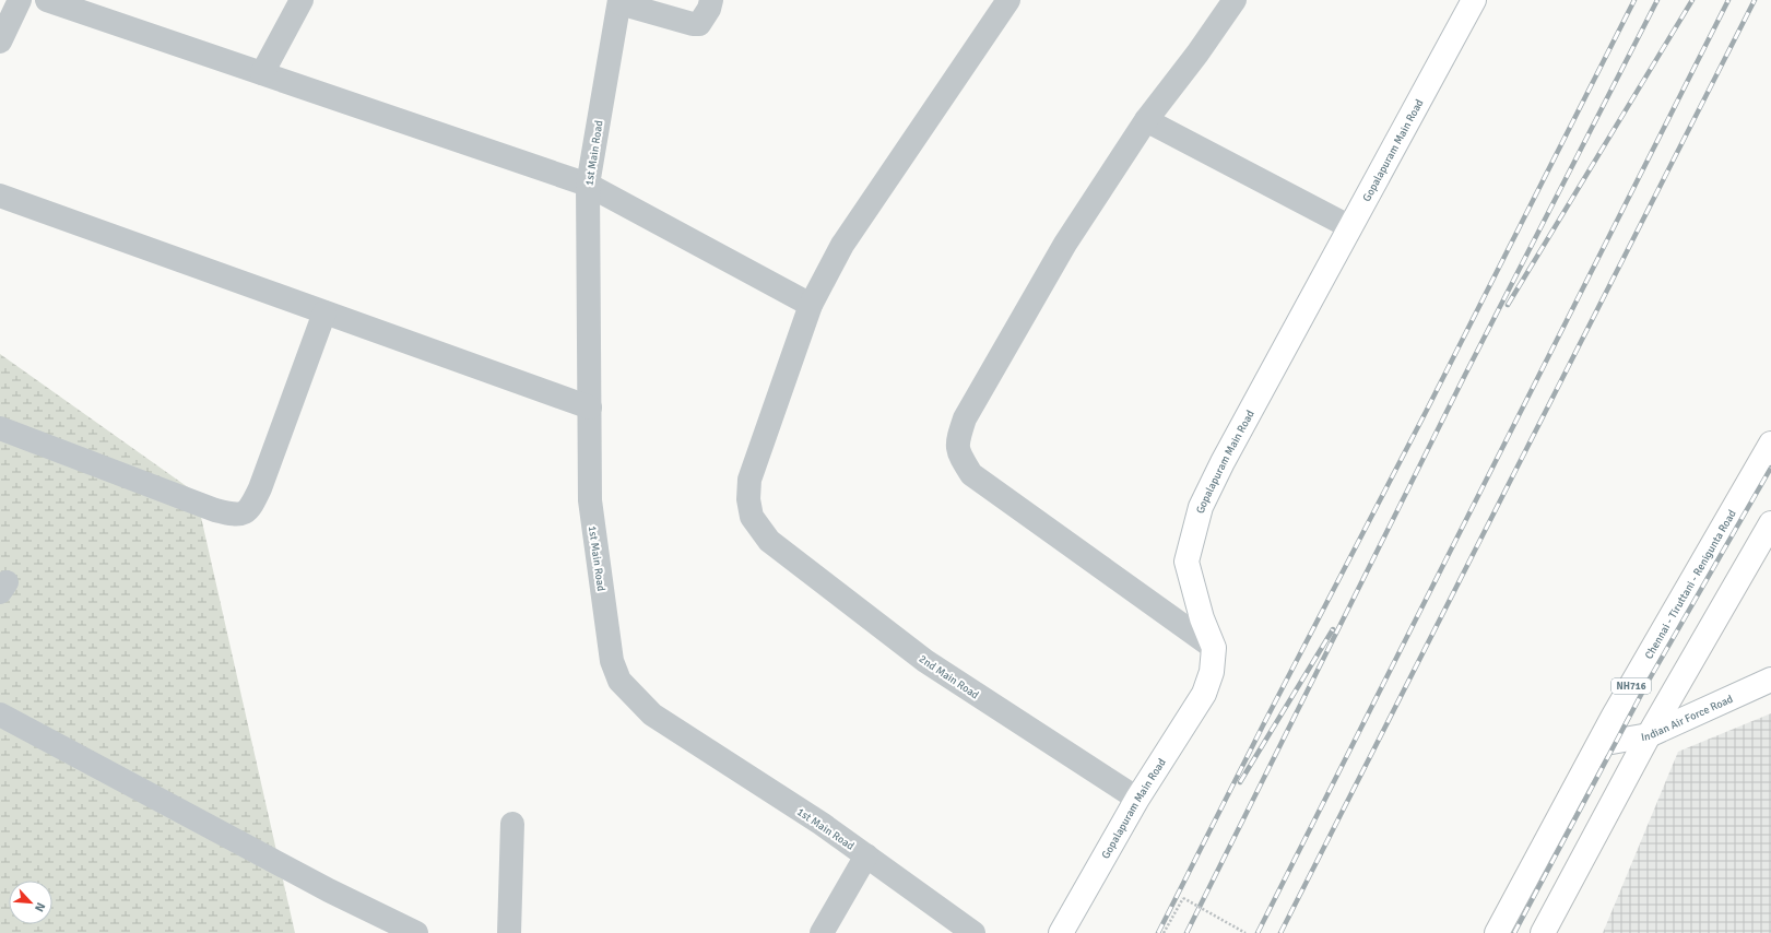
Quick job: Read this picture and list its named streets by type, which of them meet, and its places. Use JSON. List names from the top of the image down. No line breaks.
{"streets":{"main road":["Gopalapuram Main Road","Chennai - Tiruttani - Renigunta Road","NH716","Indian Air Force Road"],"street":["1st Main Road","2nd Main Road"]},"crossings":[["Gopalapuram Main Road","2nd Main Road"],["Chennai - Tiruttani - Renigunta Road","Indian Air Force Road"]],"north":"bottom right"}
